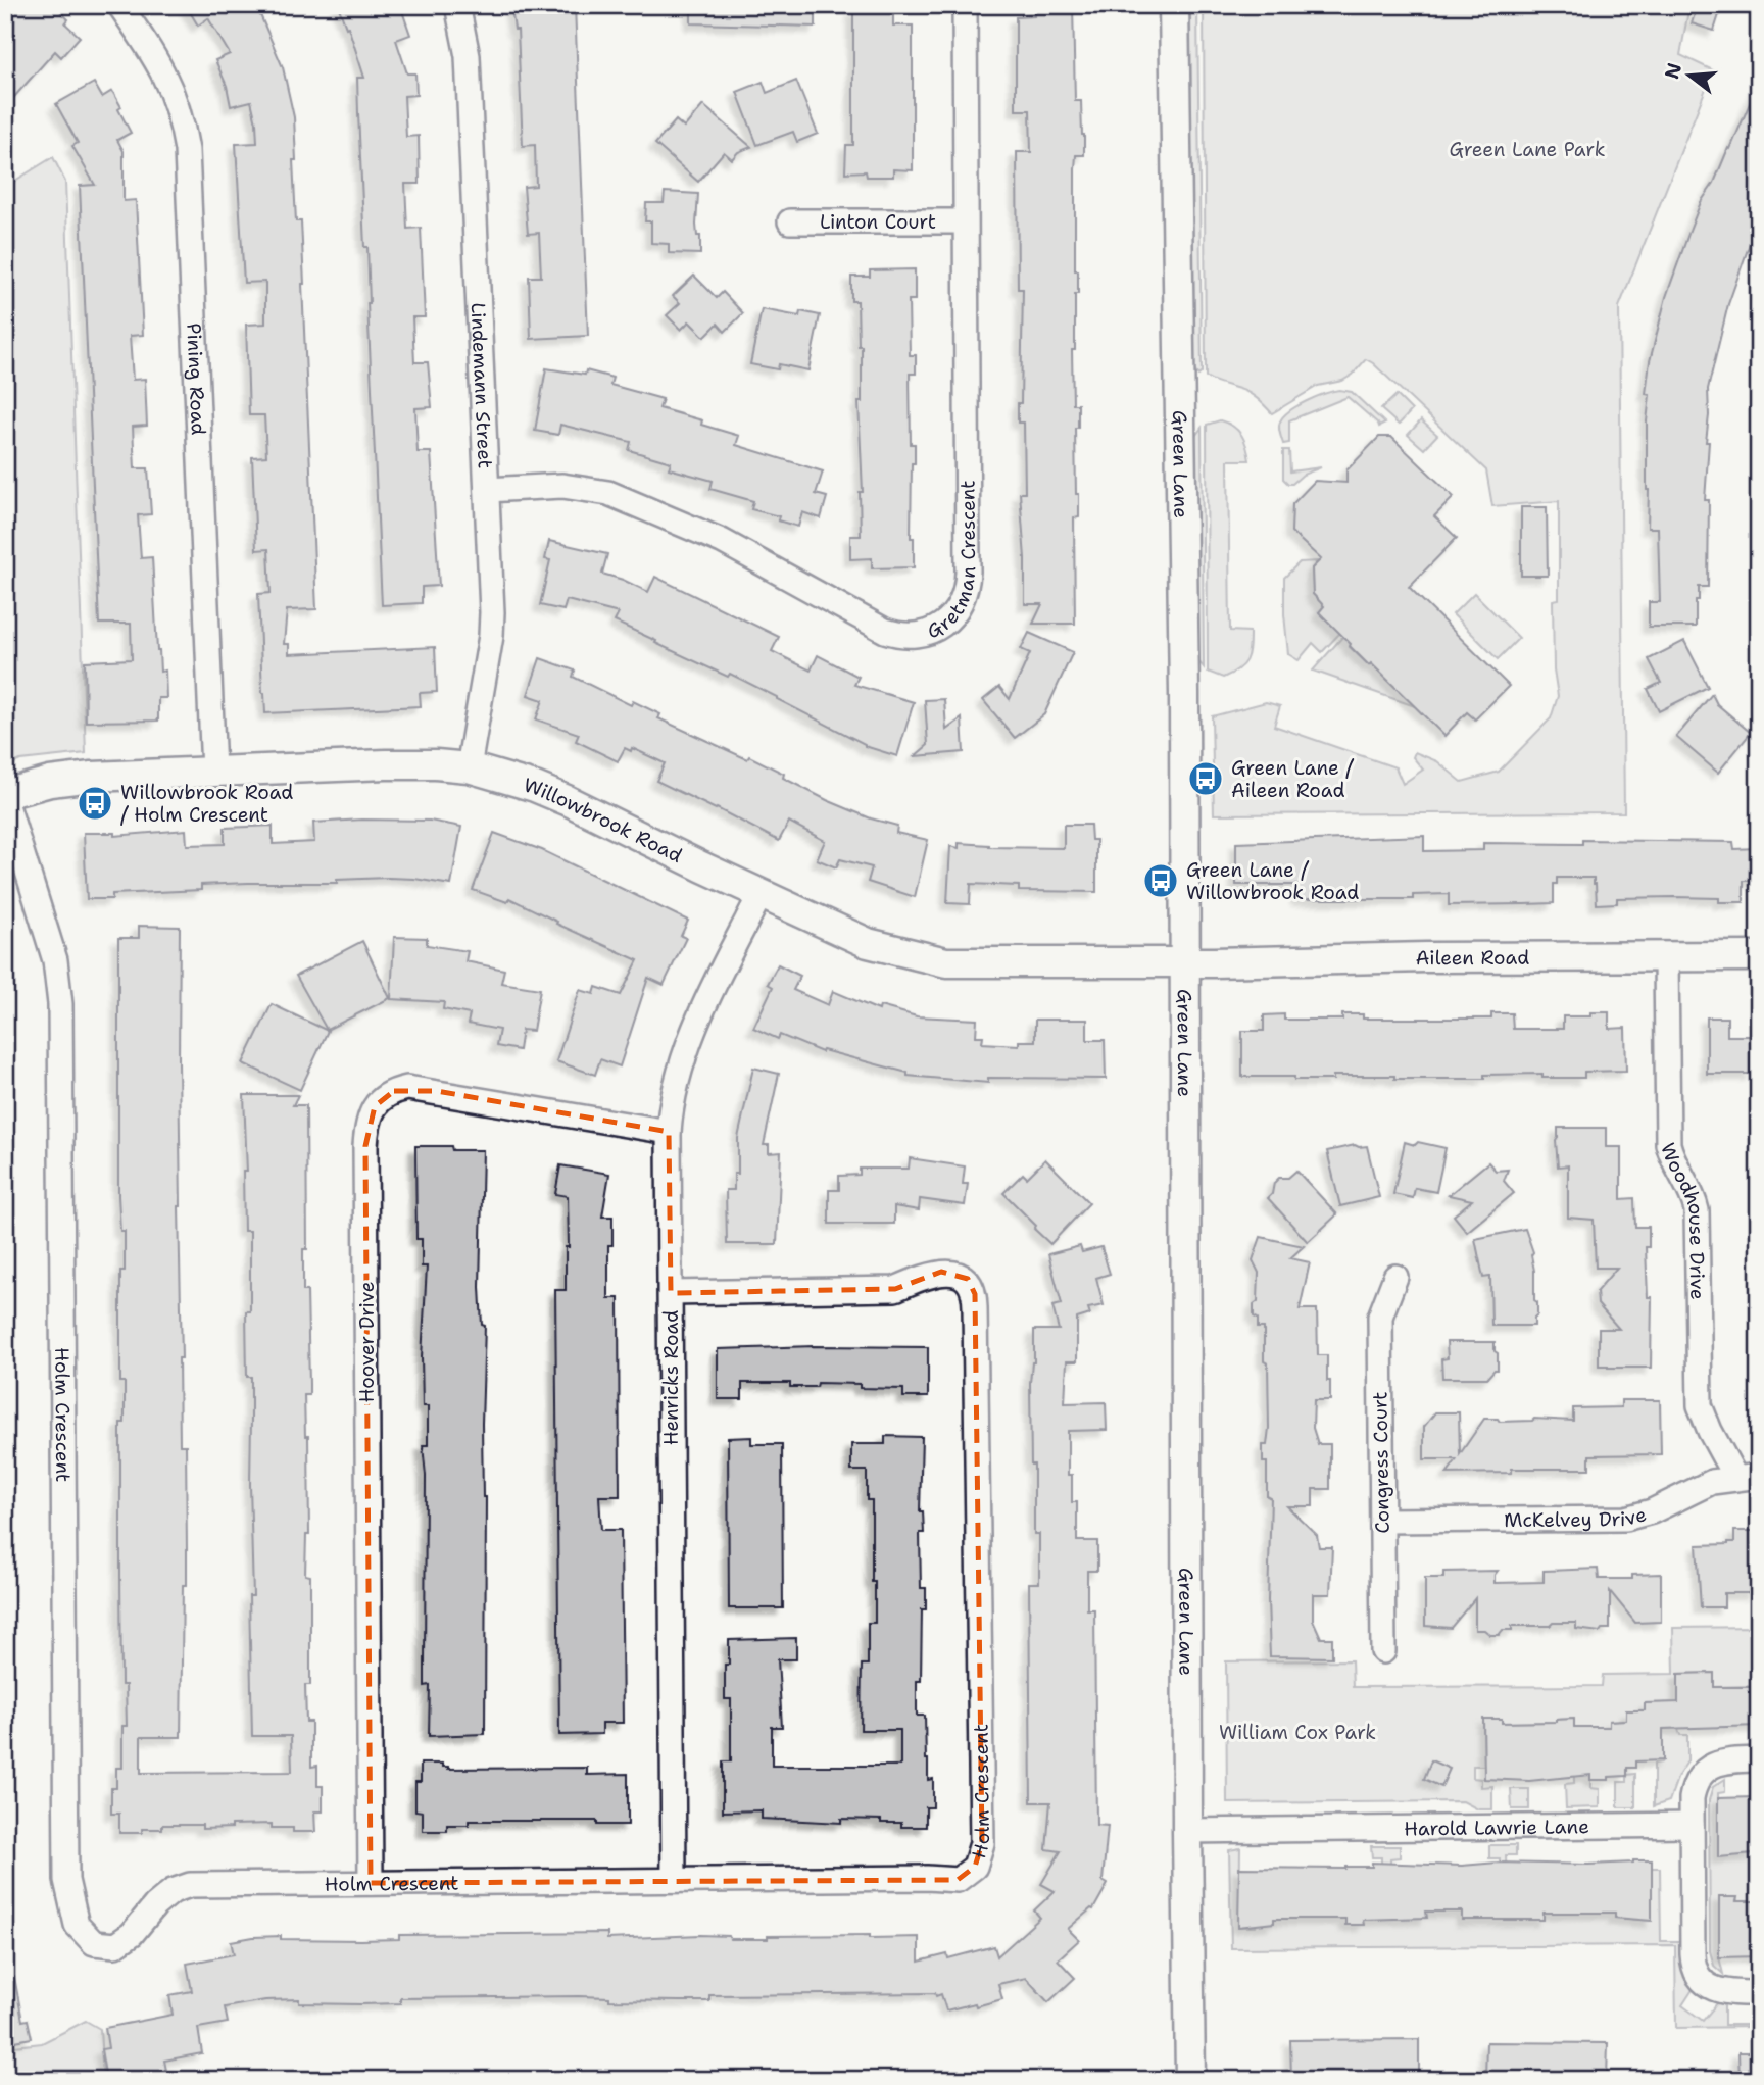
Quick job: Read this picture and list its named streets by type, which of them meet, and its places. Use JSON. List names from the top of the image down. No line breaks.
{"streets":{"street":["Linton Court","Pining Road","Lindemann Street","Green Lane","Gretman Crescent","Willowbrook Road","Aileen Road","Woodhouse Drive","Hoover Drive","Henricks Road","Holm Crescent","Congress Court","McKelvey Drive","Harold Lawrie Lane"]},"crossings":[["Linton Court","Gretman Crescent"],["Pining Road","Willowbrook Road"],["Lindemann Street","Gretman Crescent"],["Lindemann Street","Willowbrook Road"],["Green Lane","Willowbrook Road"],["Green Lane","Aileen Road"],["Green Lane","Harold Lawrie Lane"],["Willowbrook Road","Aileen Road"],["Willowbrook Road","Henricks Road"],["Aileen Road","Woodhouse Drive"],["Woodhouse Drive","McKelvey Drive"],["Hoover Drive","Henricks Road"],["Hoover Drive","Holm Crescent"],["Henricks Road","Holm Crescent"],["Congress Court","McKelvey Drive"]],"parks":["Green Lane Park","William Cox Park"],"places":{"bus stop":["Green Lane / Aileen Road","Willowbrook Road / Holm Crescent","Green Lane / Willowbrook Road"]},"north":"left"}
